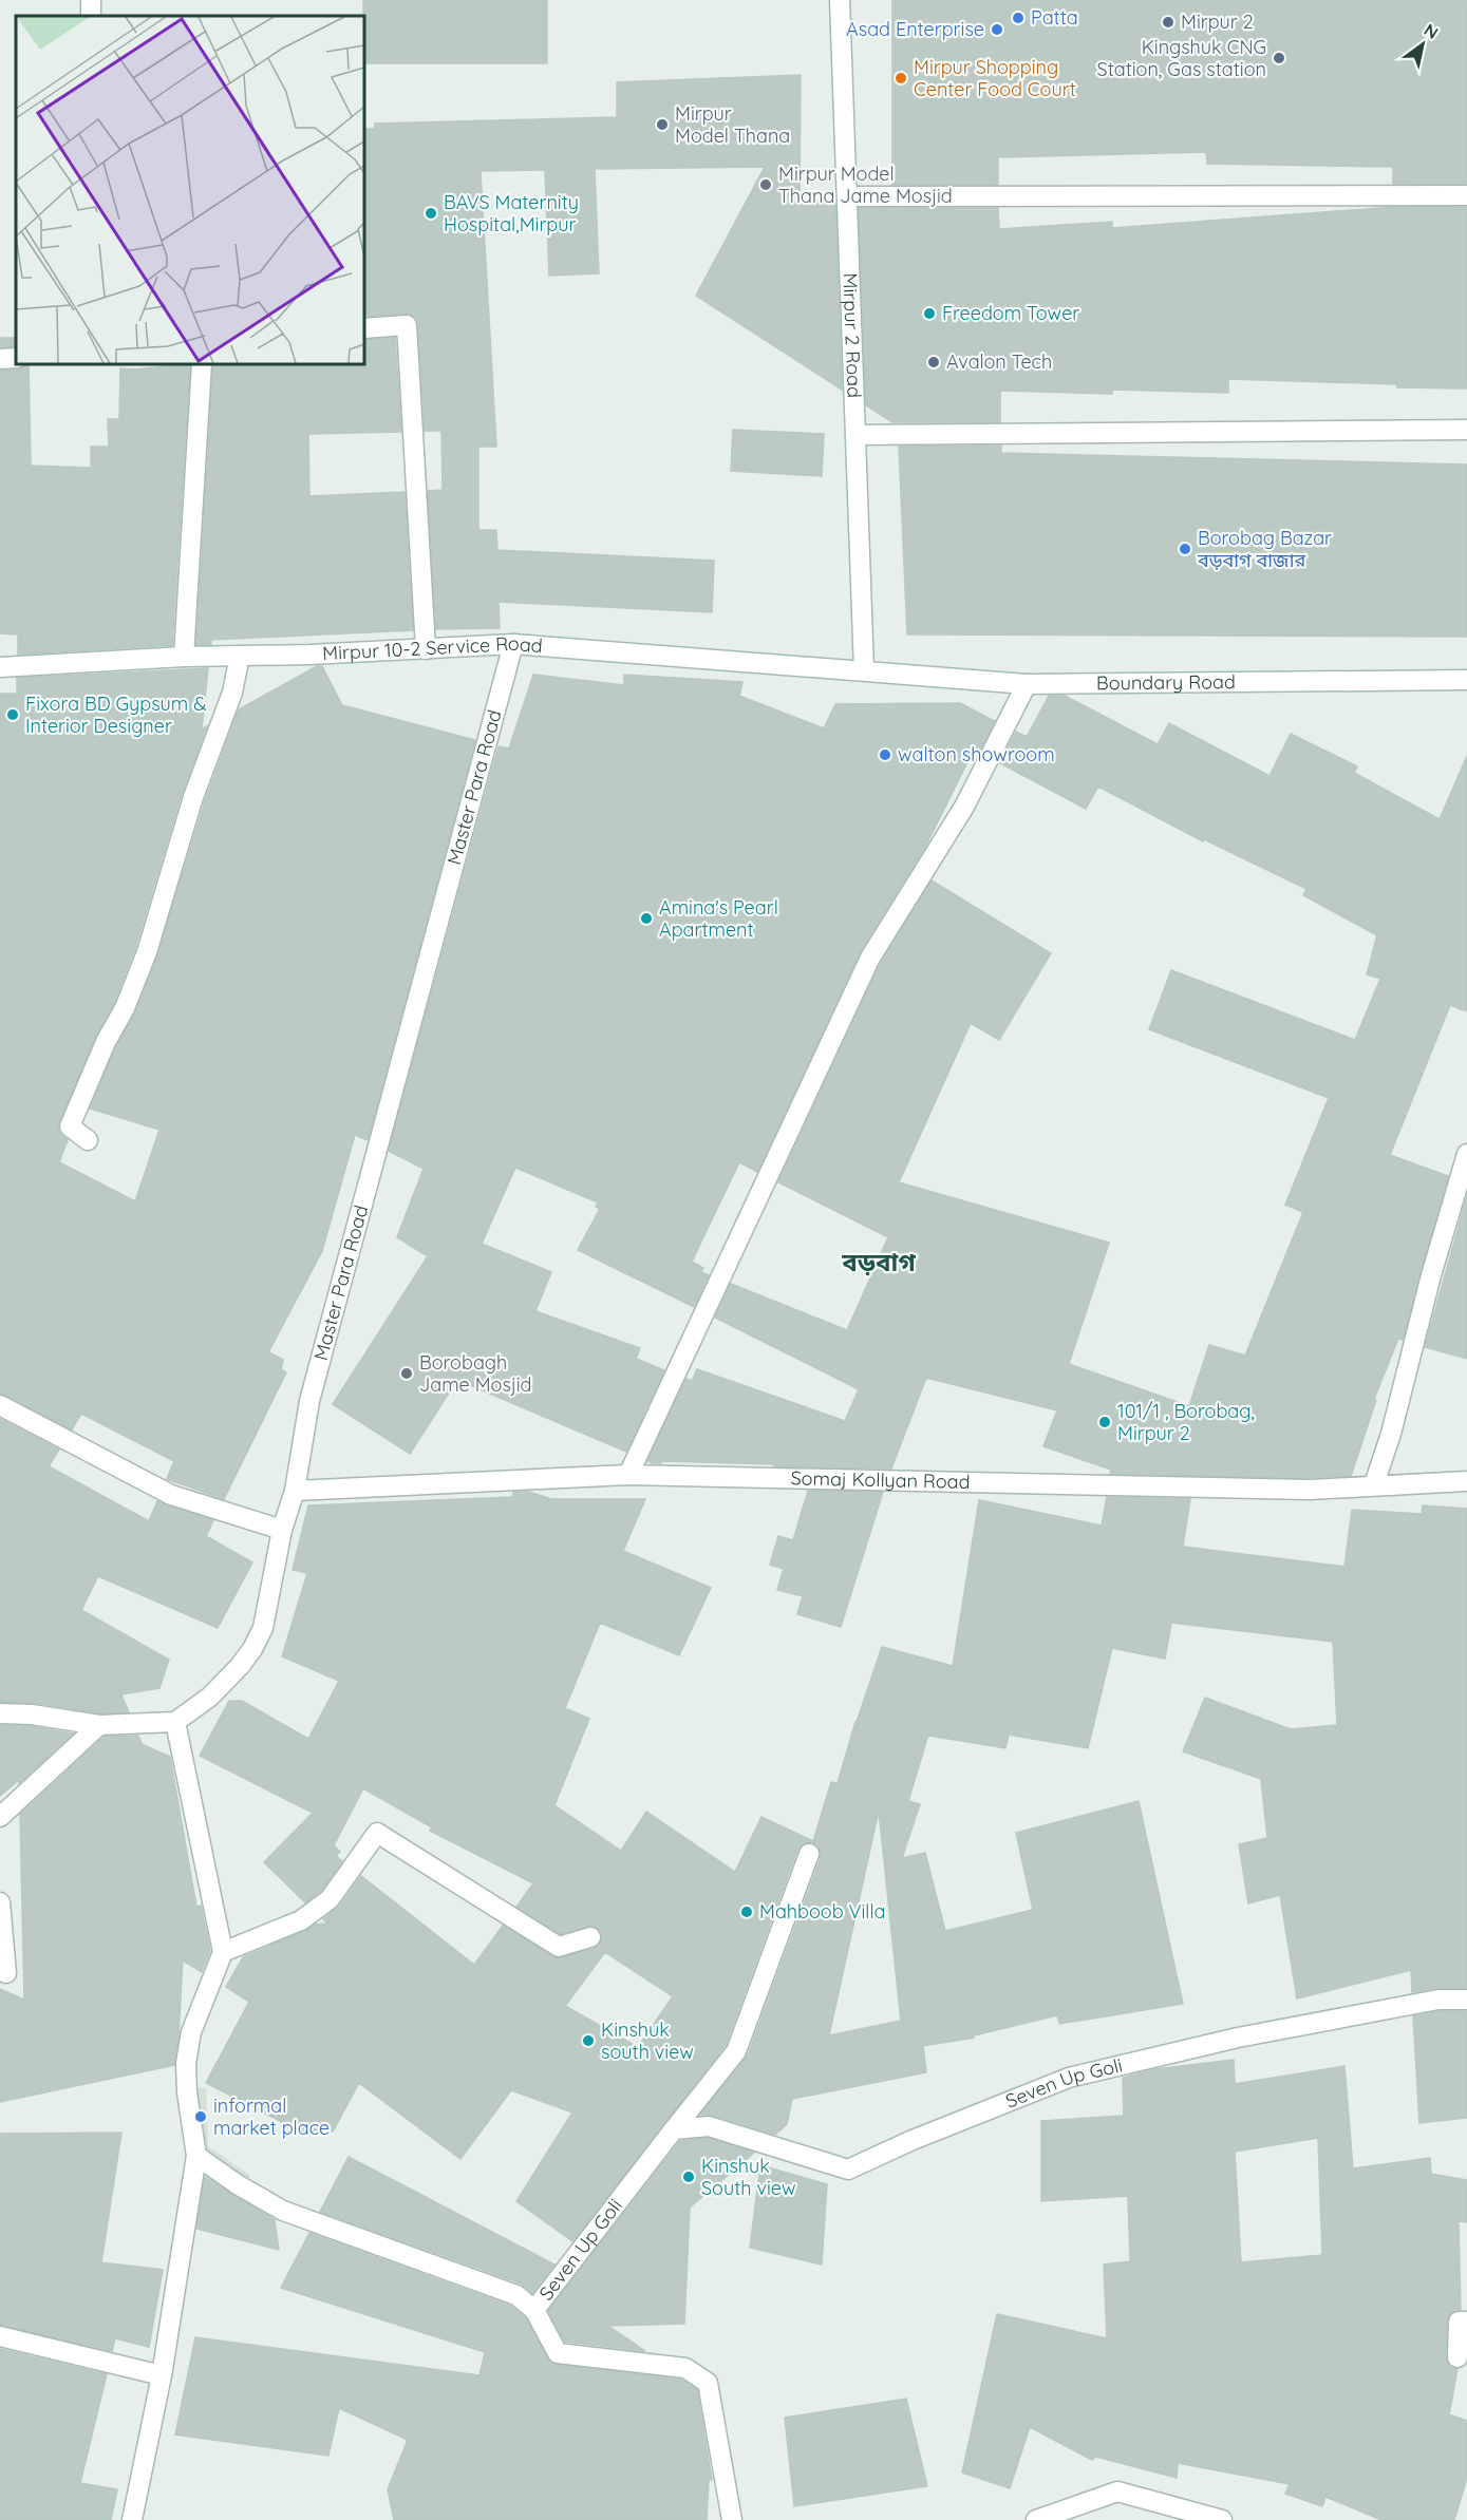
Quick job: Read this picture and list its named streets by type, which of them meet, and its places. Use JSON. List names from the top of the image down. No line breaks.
{"streets":{"street":["Mirpur 2 Road","Mirpur 10-2 Service Road","Boundary Road","Master Para Road","Somaj Kollyan Road","Seven Up Goli"]},"crossings":[["Mirpur 2 Road","Mirpur 10-2 Service Road"],["Mirpur 2 Road","Boundary Road"],["Mirpur 10-2 Service Road","Boundary Road"],["Mirpur 10-2 Service Road","Master Para Road"],["Master Para Road","Somaj Kollyan Road"]],"districts":["বড়বাগ"],"places":["Patta","Mirpur 2","Asad Enterprise","Kingshuk CNG Station, Gas station","Mirpur Shopping Center Food Court","Mirpur Model Thana","Mirpur Model Thana Jame Mosjid","BAVS Maternity Hospital,Mirpur","Freedom Tower","Avalon Tech","Borobag Bazar বড়বাগ বাজার","Fixora BD Gypsum & Interior Designer","walton showroom","Amina's Pearl Apartment","Borobagh Jame Mosjid","101/1 , Borobag, Mirpur 2","Mahboob Villa","Kinshuk south view","informal market place","Kinshuk South view"],"north":"top right"}
